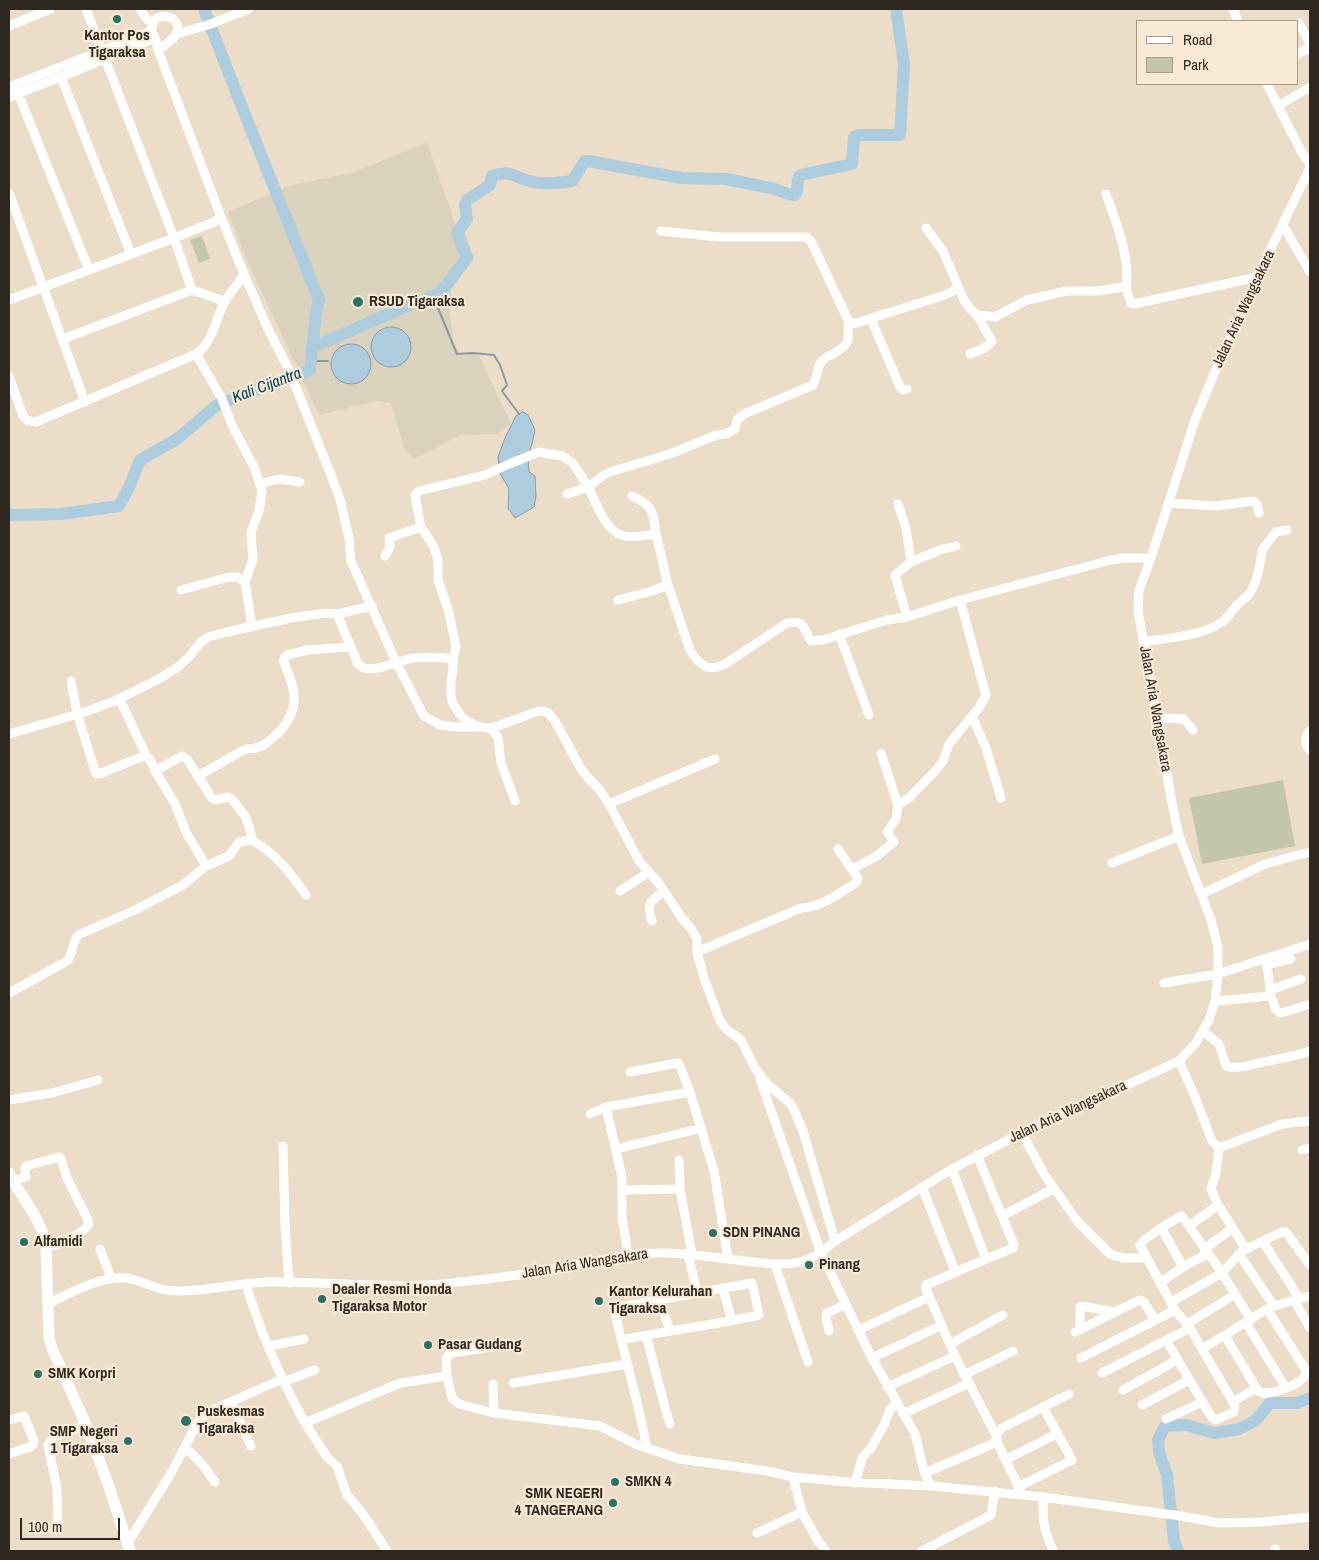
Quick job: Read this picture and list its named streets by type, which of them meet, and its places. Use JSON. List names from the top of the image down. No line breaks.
{"streets":{"street":["Jalan Aria Wangsakara"]},"water":["Kali Cijantra"],"places":["Kantor Pos Tigaraksa","RSUD Tigaraksa","SDN PINANG","Alfamidi","Pinang","Dealer Resmi Honda Tigaraksa Motor","Kantor Kelurahan Tigaraksa","Pasar Gudang","SMK Korpri","Puskesmas Tigaraksa","SMP Negeri 1 Tigaraksa","SMKN 4","SMK NEGERI 4 TANGERANG"],"legend":["Road","Park"],"scale_bar":"100 m"}
